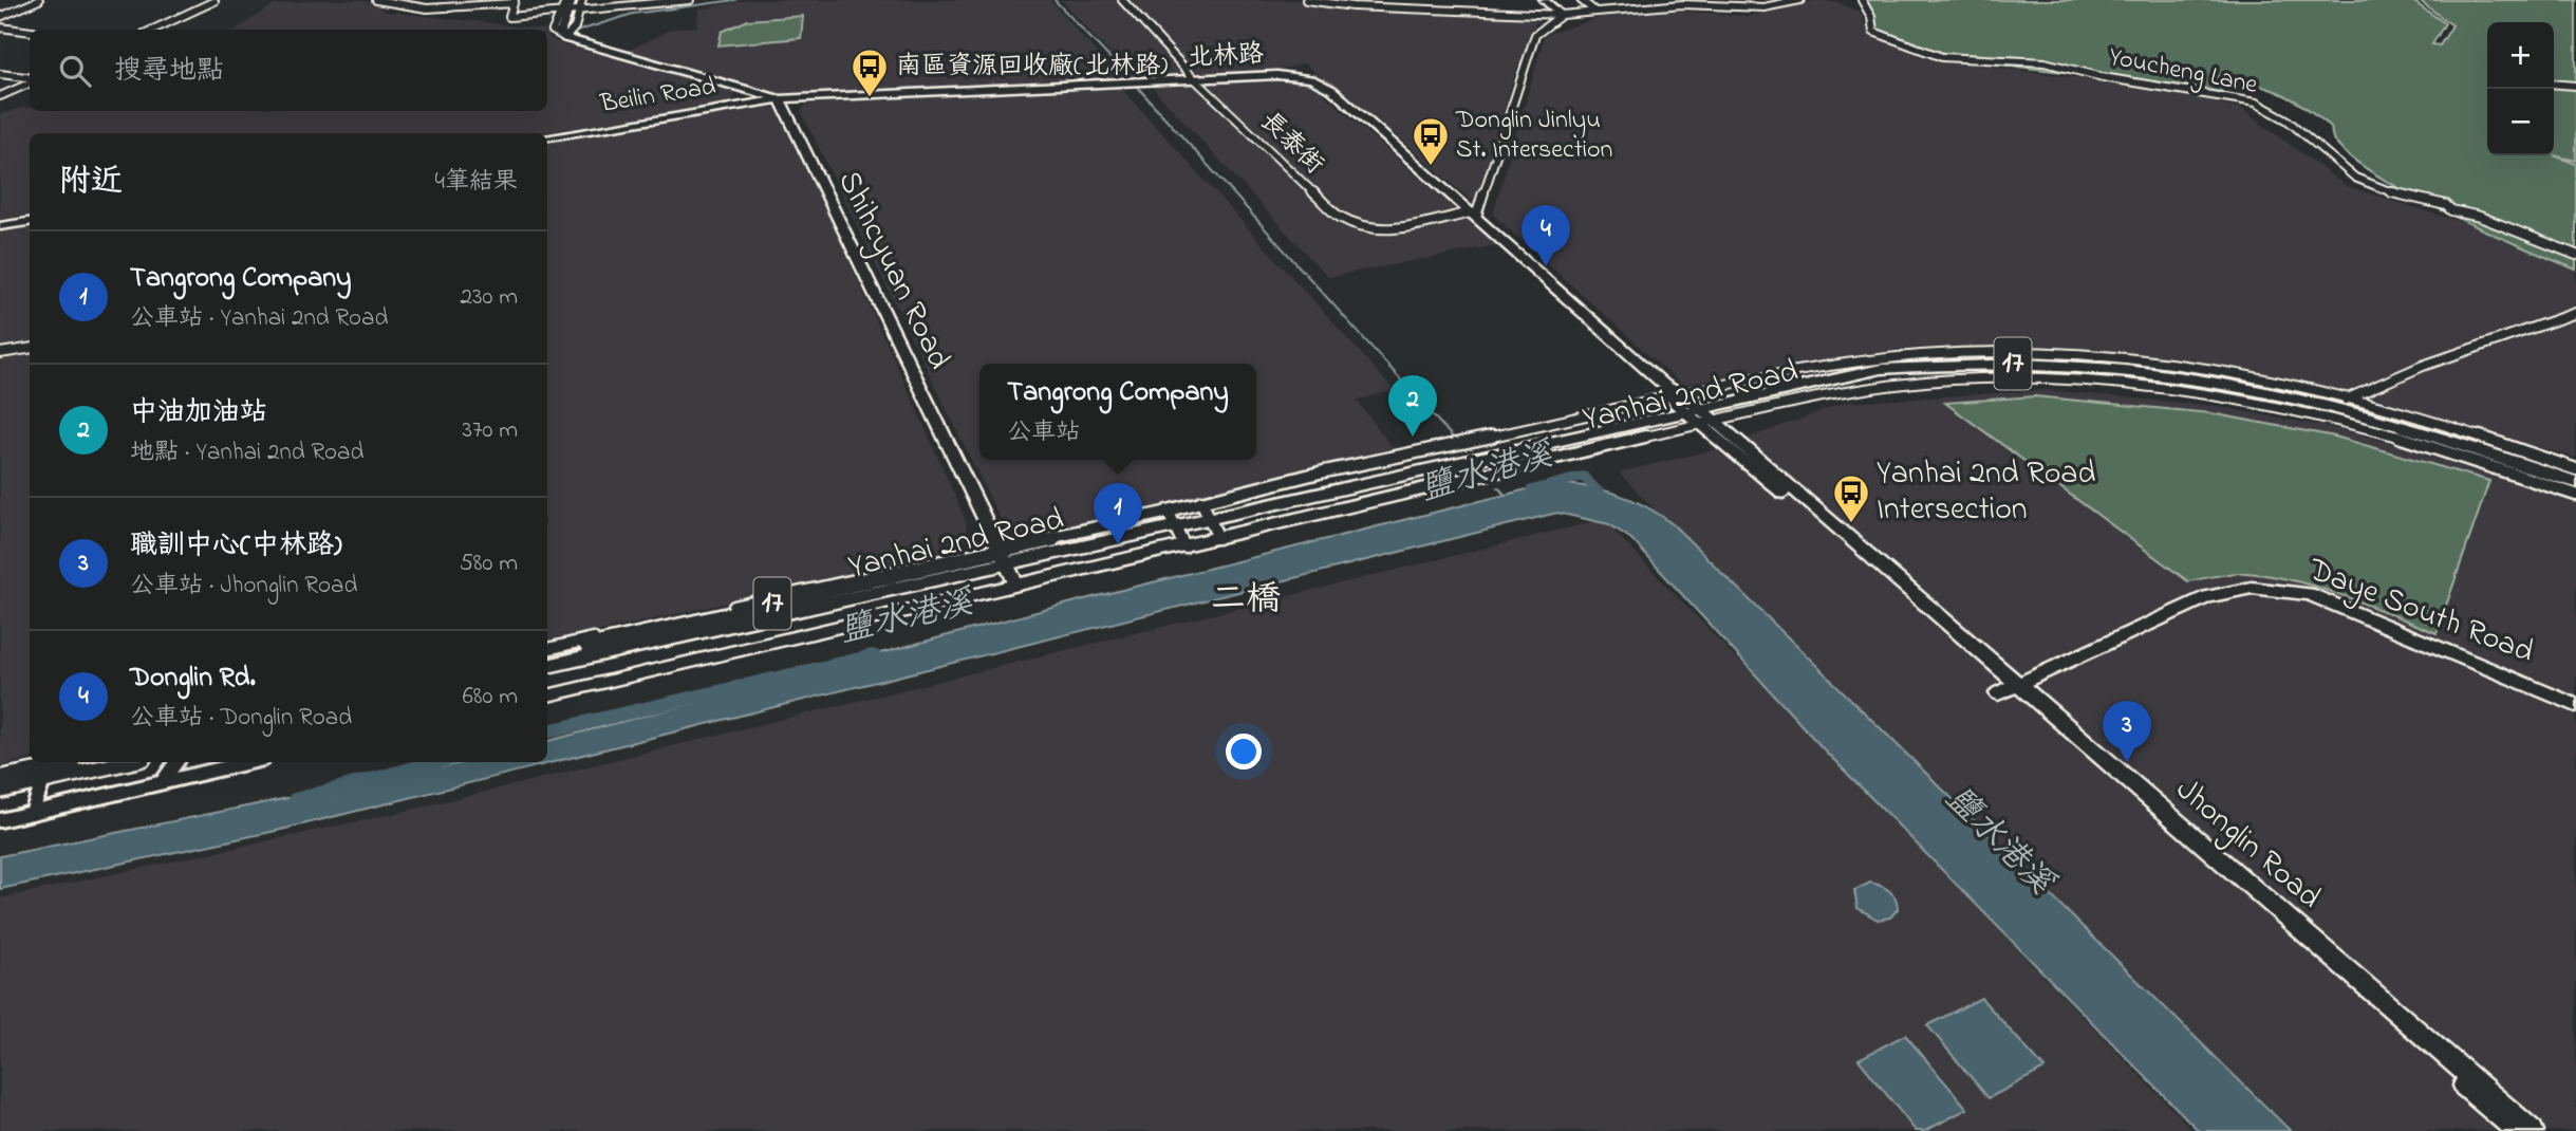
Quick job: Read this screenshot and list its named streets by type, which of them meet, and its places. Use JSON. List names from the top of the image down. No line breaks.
{"streets":{"main road":["17","Yanhai 2nd Road"],"street":["北林路","Youcheng Lane","Beilin Road","長泰街","Shihcyuan Road","Daye South Road","Jhonglin Road"]},"crossings":[["北林路","Beilin Road"],["北林路","長泰街"],["北林路","Shihcyuan Road"],["北林路","Jhonglin Road"],["Beilin Road","Shihcyuan Road"],["長泰街","Jhonglin Road"],["Shihcyuan Road","Yanhai 2nd Road"],["17","Yanhai 2nd Road"],["Yanhai 2nd Road","Jhonglin Road"],["Daye South Road","Jhonglin Road"]],"districts":["二橋"],"water":["鹽水港溪"],"places":{"bus stop":["南區資源回收廠(北林路)","Donglin Jinlyu St. Intersection","Yanhai 2nd Road Intersection"]},"page":{"map_buttons":["+","−"],"search":"搜尋地點","heading":["附近","4筆結果"],"pins":["4","2","1","3"],"list":[{"mark":"1","name":"Tangrong Company","note":"公車站 · Yanhai 2nd Road","value":"230 m"},{"mark":"2","name":"中油加油站","note":"地點 · Yanhai 2nd Road","value":"370 m"},{"mark":"3","name":"職訓中心(中林路)","note":"公車站 · Jhonglin Road","value":"580 m"},{"mark":"4","name":"Donglin Rd.","note":"公車站 · Donglin Road","value":"680 m"}],"popup":["Tangrong Company","公車站"]}}
